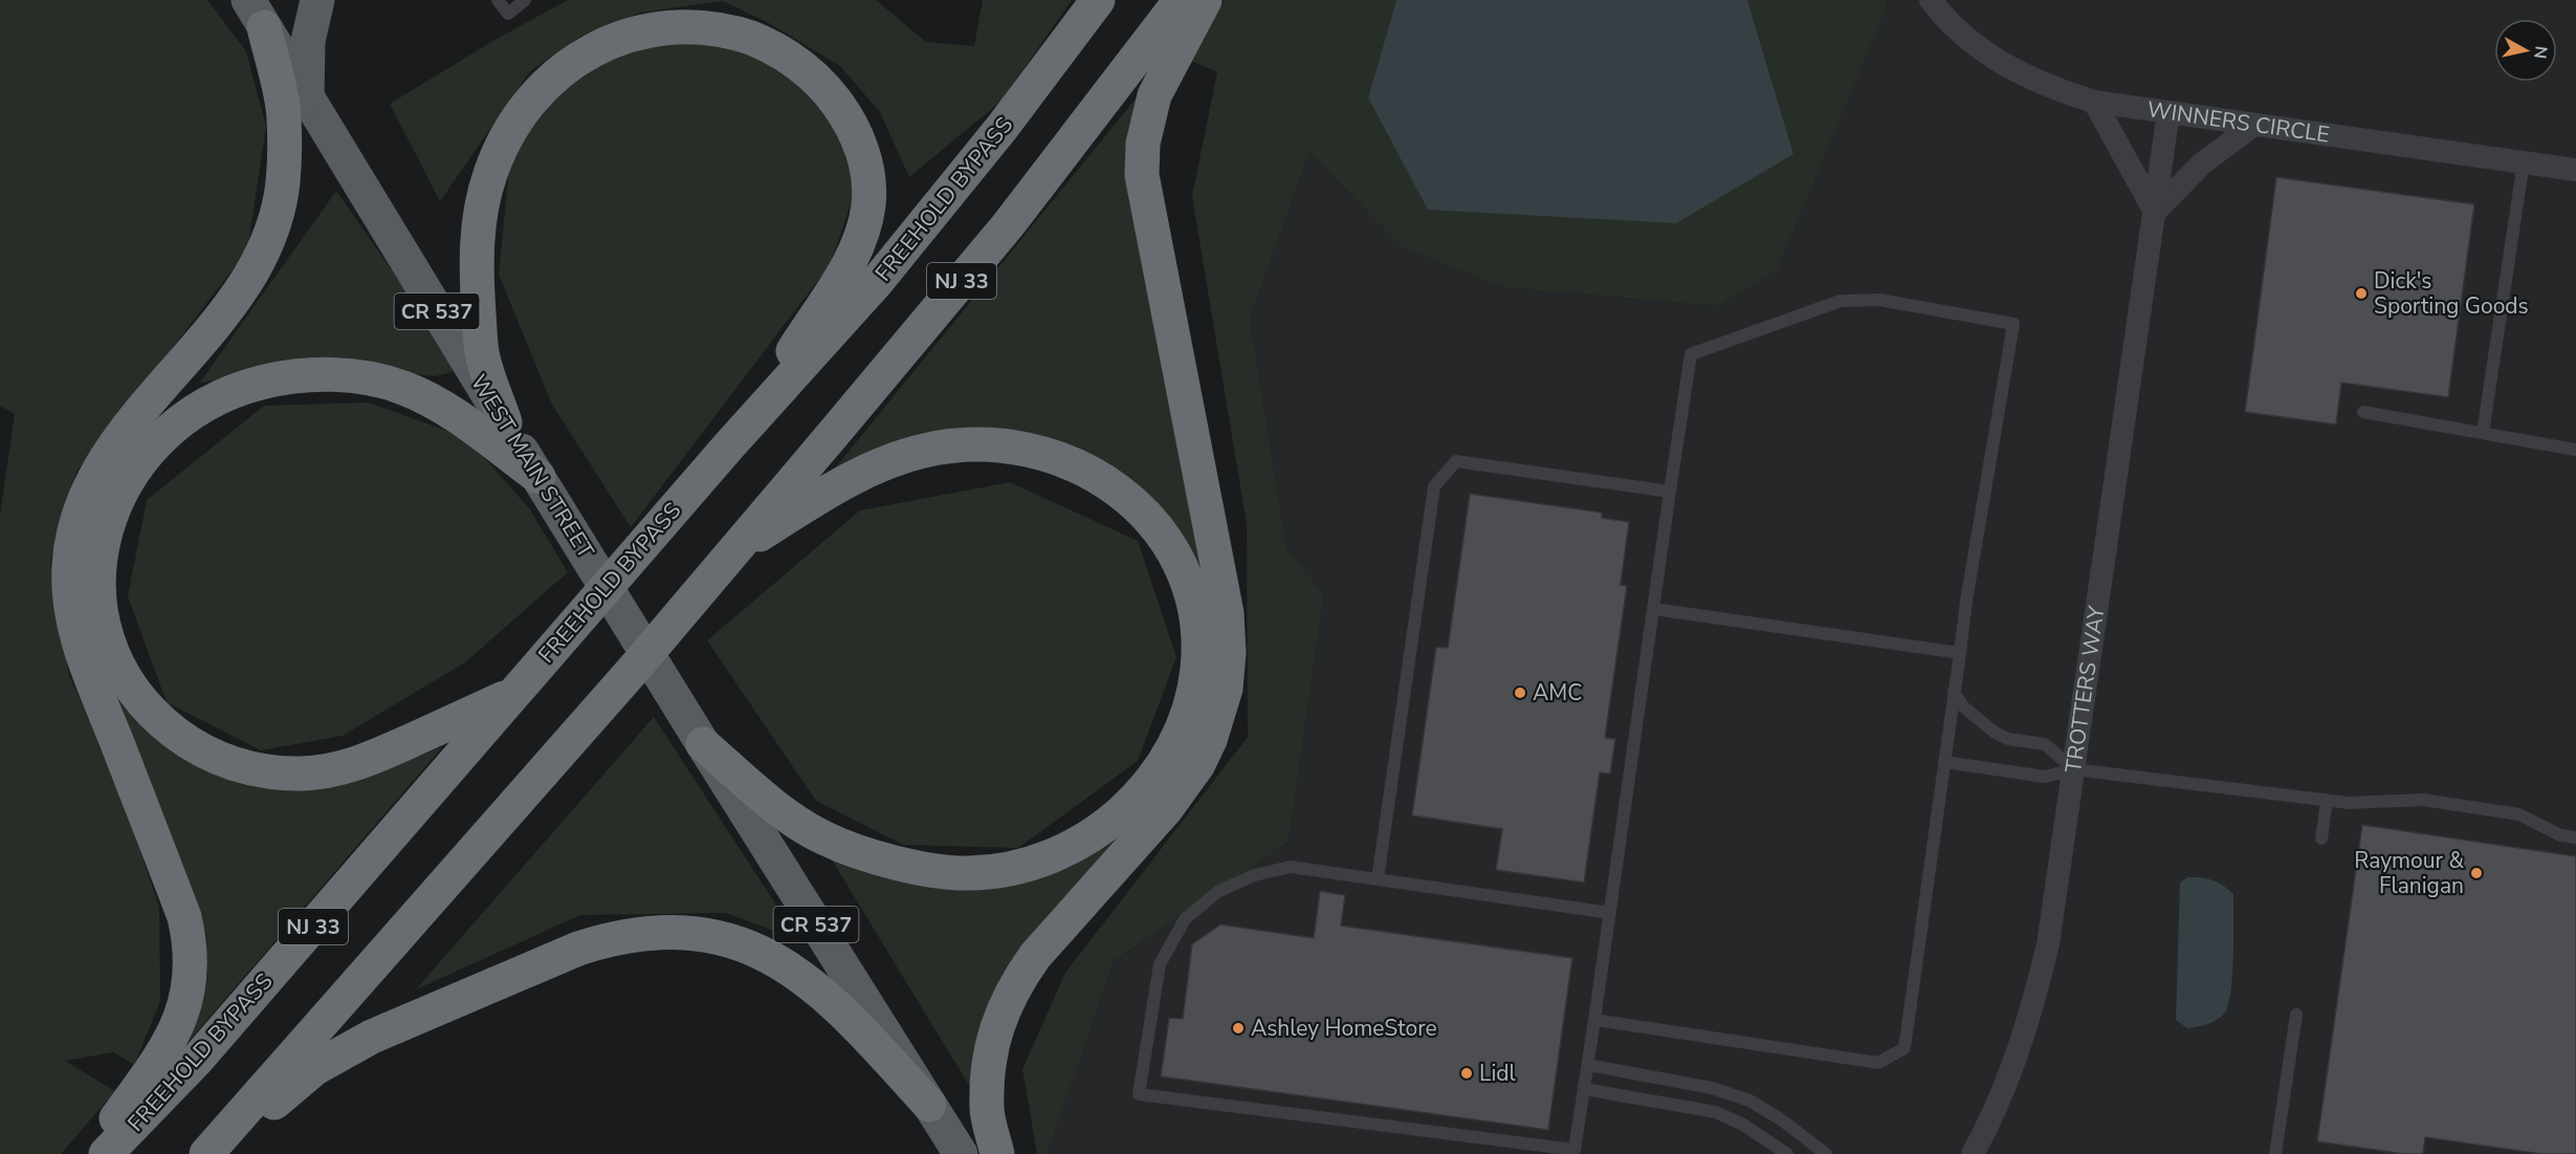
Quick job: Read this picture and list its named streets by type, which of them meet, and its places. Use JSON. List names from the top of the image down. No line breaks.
{"streets":{"highway":["FREEHOLD BYPASS","NJ 33"],"main road":["CR 537","WEST MAIN STREET"],"street":["WINNERS CIRCLE","TROTTERS WAY"]},"crossings":[["WINNERS CIRCLE","TROTTERS WAY"]],"places":["Dick's Sporting Goods","AMC","Raymour & Flanigan","Ashley HomeStore","Lidl"],"north":"right"}
